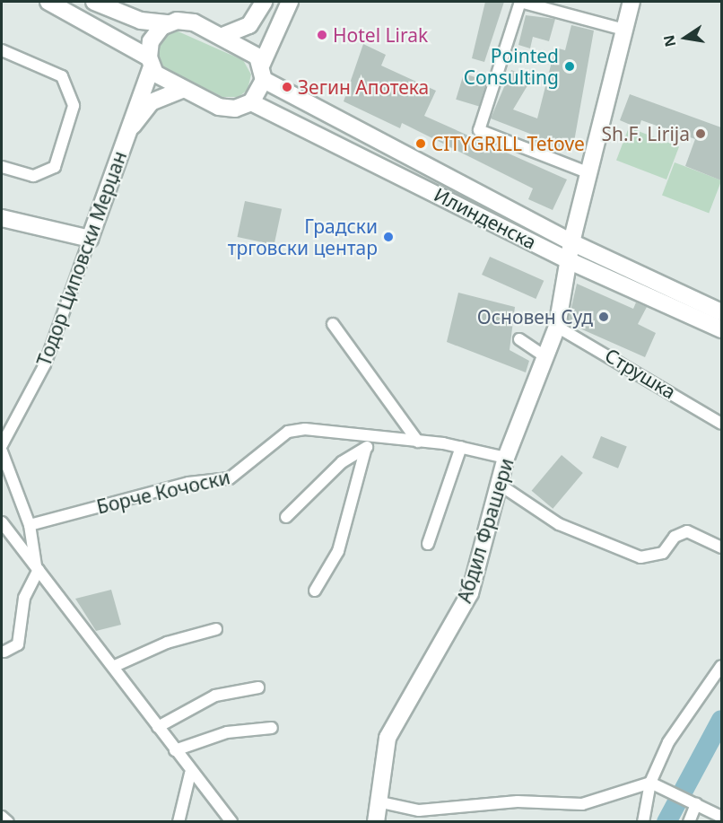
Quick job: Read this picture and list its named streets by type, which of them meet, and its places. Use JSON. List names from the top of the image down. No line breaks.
{"streets":{"main road":["Илинденска","Тодор Циповски Мерџан","Абдил Фрашери"],"street":["Струшка","Борче Кочоски"]},"crossings":[["Илинденска","Тодор Циповски Мерџан"],["Илинденска","Абдил Фрашери"],["Струшка","Абдил Фрашери"],["Борче Кочоски","Абдил Фрашери"]],"places":["Hotel Lirak","Pointed Consulting","Зегин Апотека","Sh.F. Lirija","CITYGRILL Tetove","Градски трговски центар","Основен Суд"],"north":"left"}
